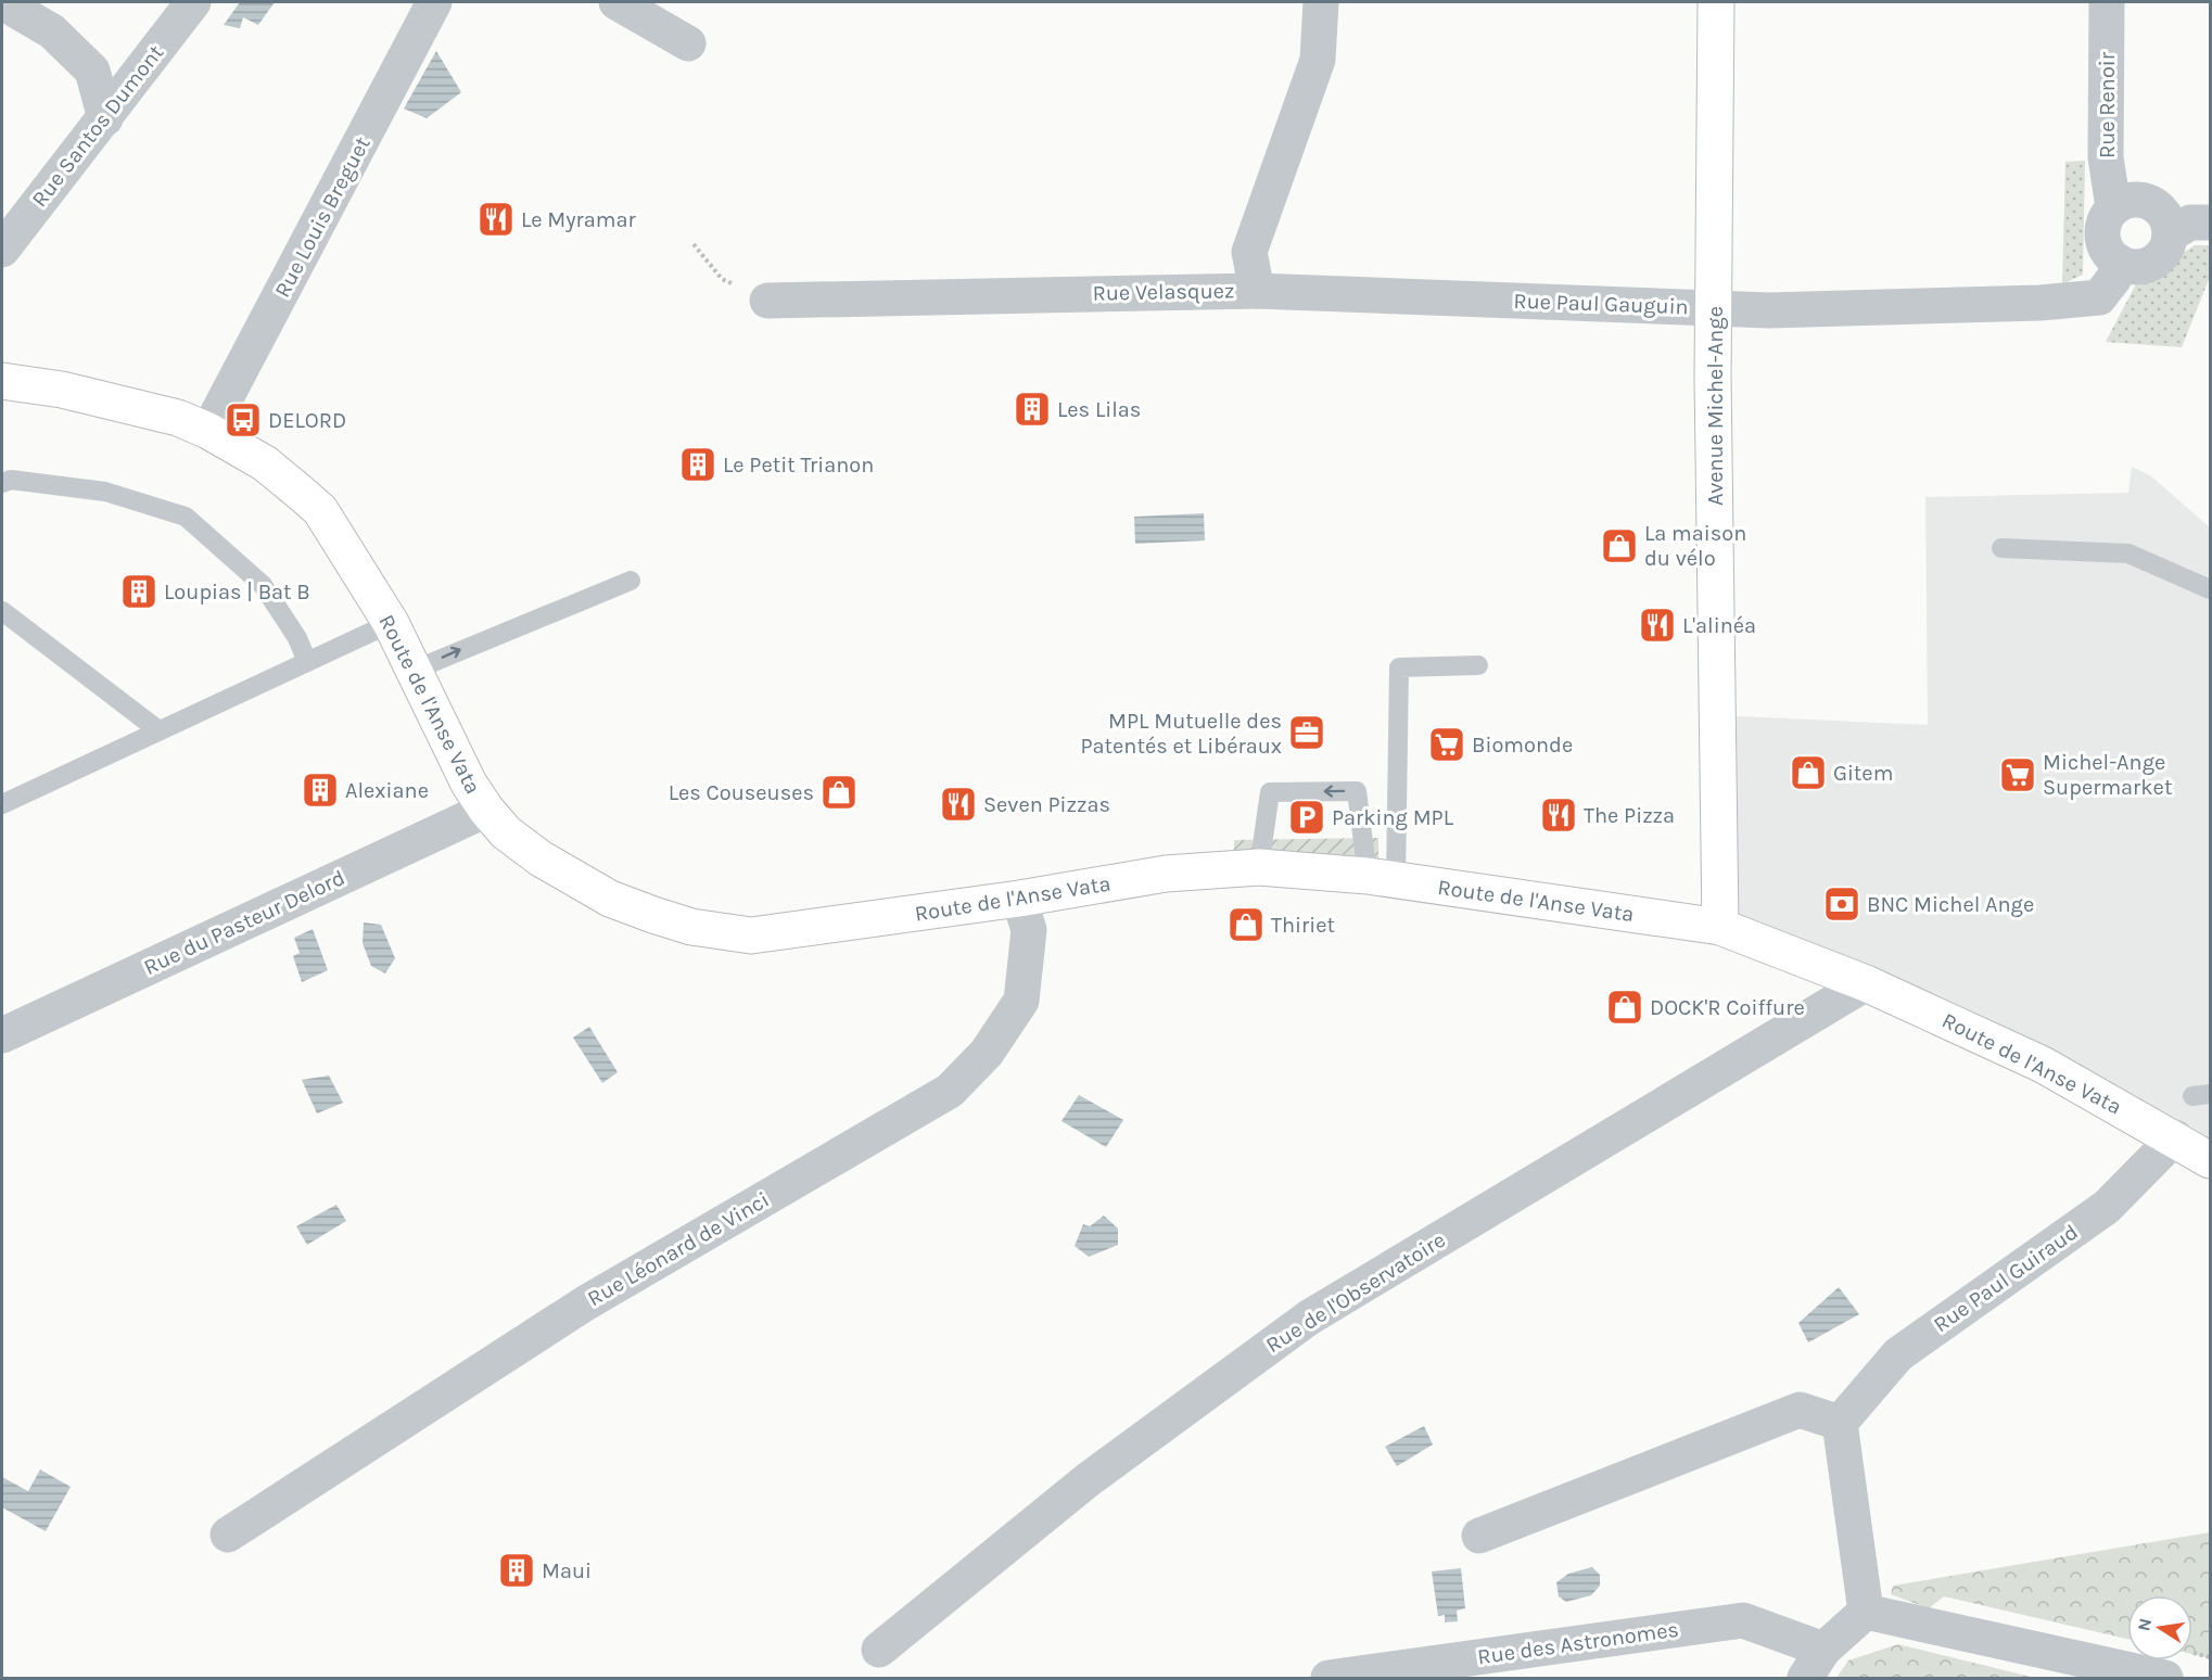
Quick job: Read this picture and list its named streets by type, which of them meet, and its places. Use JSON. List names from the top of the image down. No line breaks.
{"streets":{"main road":["Avenue Michel-Ange","Route de l'Anse Vata"],"street":["Rue Renoir","Rue Santos Dumont","Rue Louis Breguet","Rue Velasquez","Rue Paul Gauguin","Rue du Pasteur Delord","Rue Léonard de Vinci","Rue Paul Guiraud","Rue de l'Observatoire","Rue des Astronomes"]},"crossings":[["Rue Renoir","Rue Paul Gauguin"],["Rue Louis Breguet","Route de l'Anse Vata"],["Rue Velasquez","Rue Paul Gauguin"],["Rue Paul Gauguin","Avenue Michel-Ange"],["Avenue Michel-Ange","Route de l'Anse Vata"],["Route de l'Anse Vata","Rue du Pasteur Delord"],["Route de l'Anse Vata","Rue Léonard de Vinci"],["Route de l'Anse Vata","Rue Paul Guiraud"],["Route de l'Anse Vata","Rue de l'Observatoire"]],"places":{"restaurant":["Le Myramar","L'alinéa","Seven Pizzas","The Pizza"],"building":["Les Lilas","Le Petit Trianon","Loupias | Bat B","Alexiane","Maui"],"bus stop":["DELORD"],"shop":["La maison du vélo","Gitem","Les Couseuses","Thiriet","DOCK'R Coiffure"],"office":["MPL Mutuelle des Patentés et Libéraux"],"supermarket":["Biomonde","Michel-Ange Supermarket"],"parking":["Parking MPL"],"bank":["BNC Michel Ange"]},"north":"left"}
